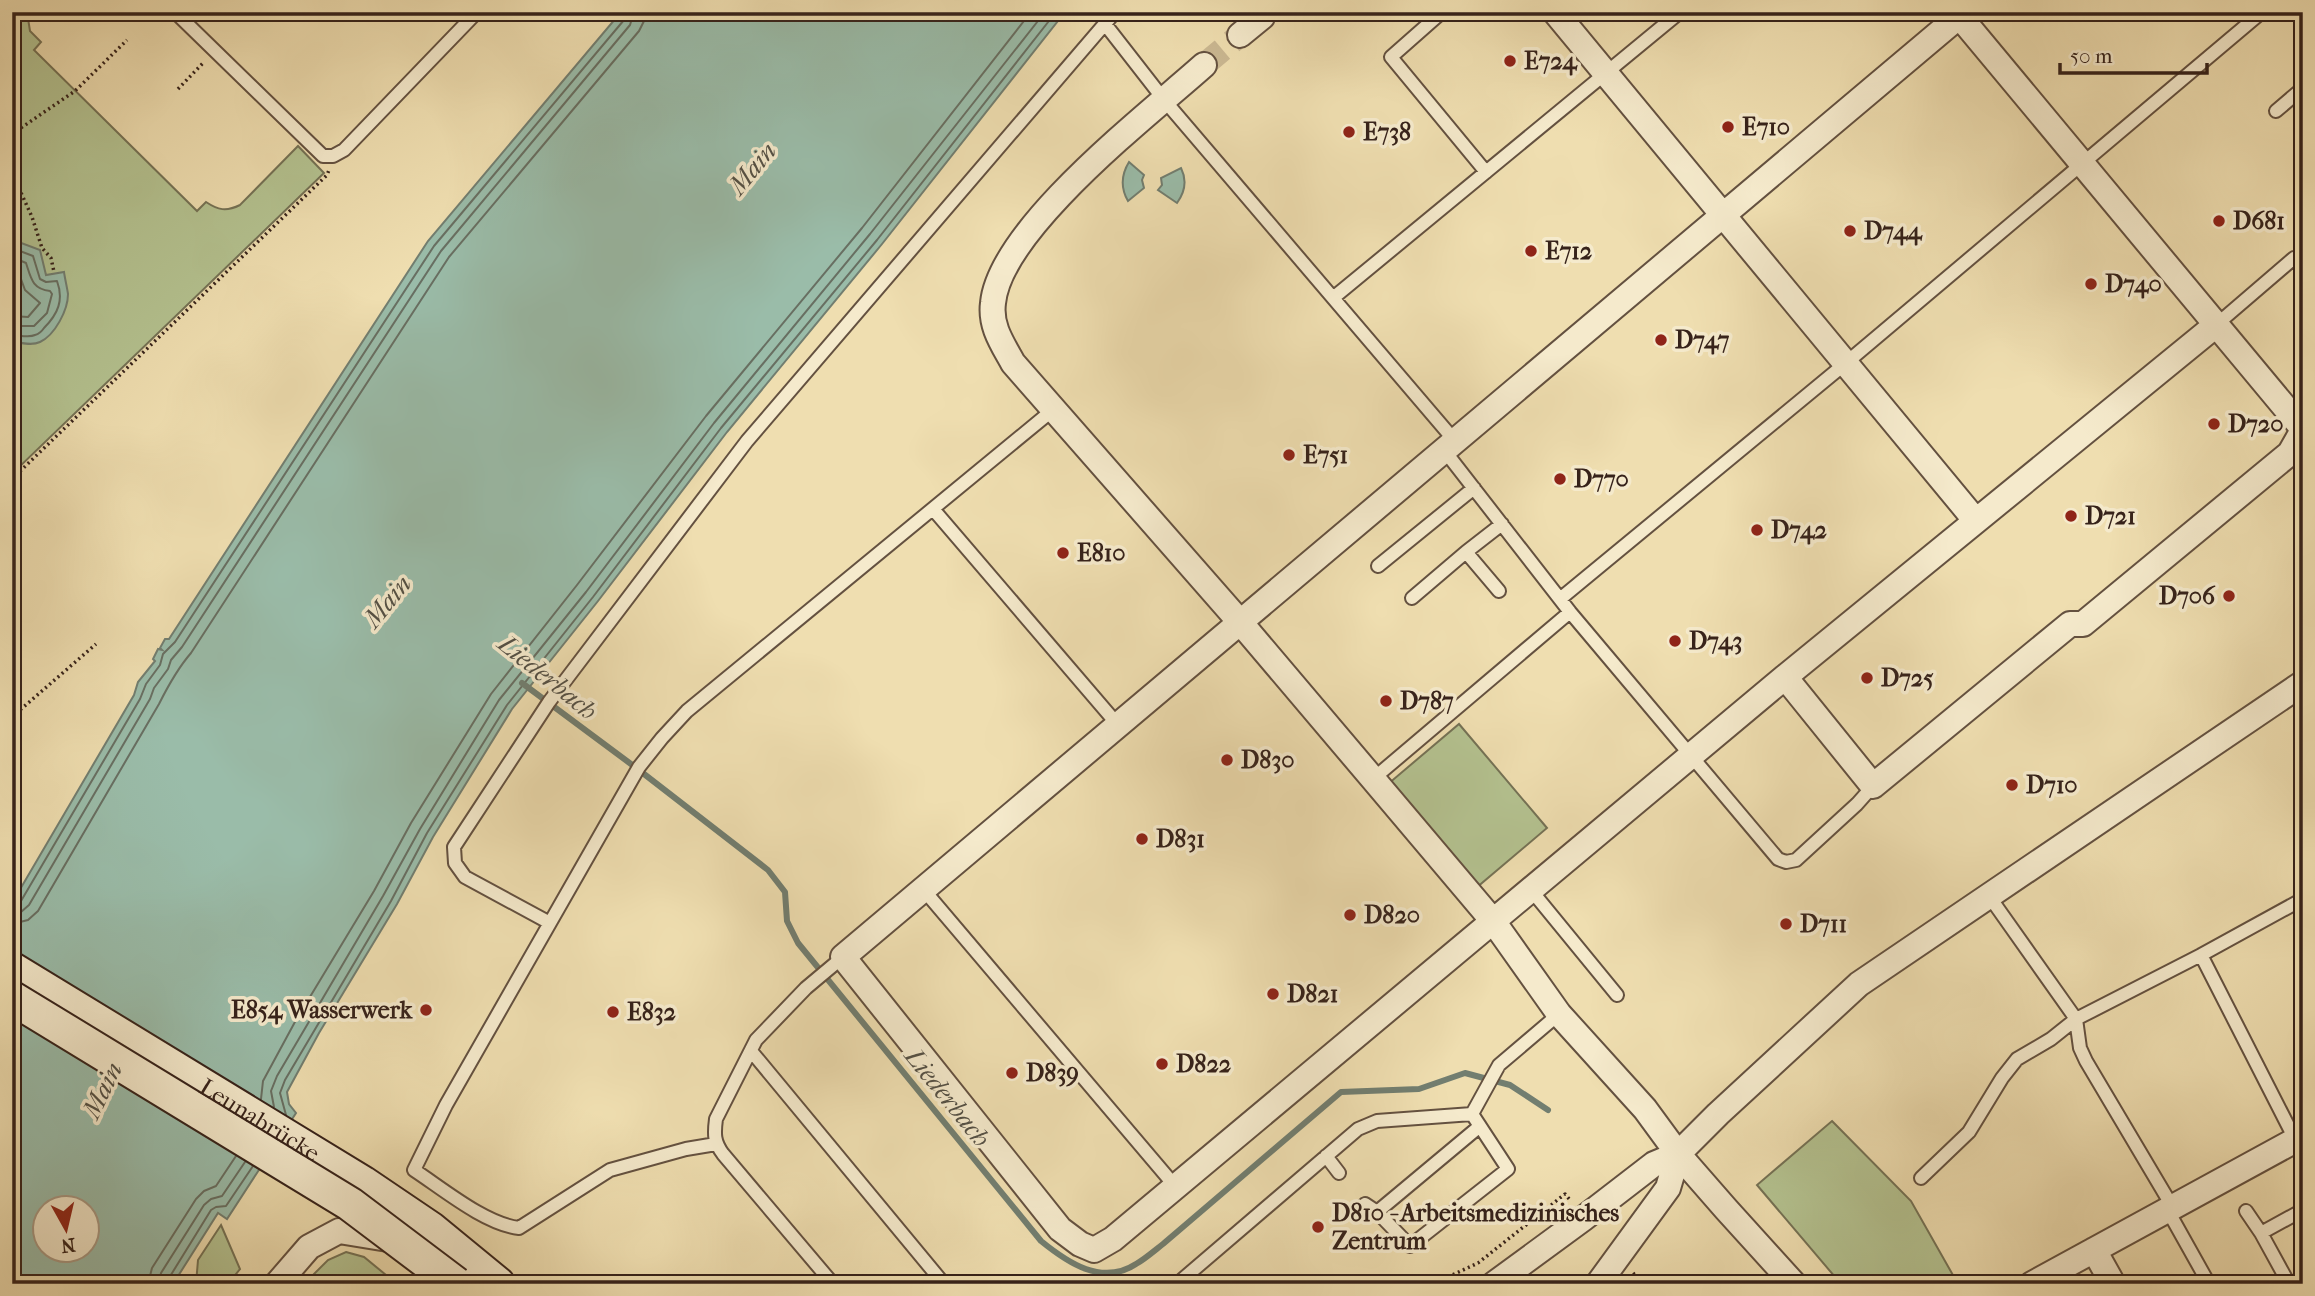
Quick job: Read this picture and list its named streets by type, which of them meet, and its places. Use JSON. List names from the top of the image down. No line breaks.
{"streets":{"main road":["Leunabrücke"]},"water":["Main","Liederbach"],"places":["E724","E710","E738","D681","D744","E712","D740","D747","D720","E751","D770","D721","D742","E810","D706","D743","D725","D787","D830","D710","D831","D820","D711","D821","E854 Wasserwerk","E832","D822","D839","D810 - Arbeitsmedizinisches Zentrum"],"scale_bar":"50 m","north":"bottom"}
